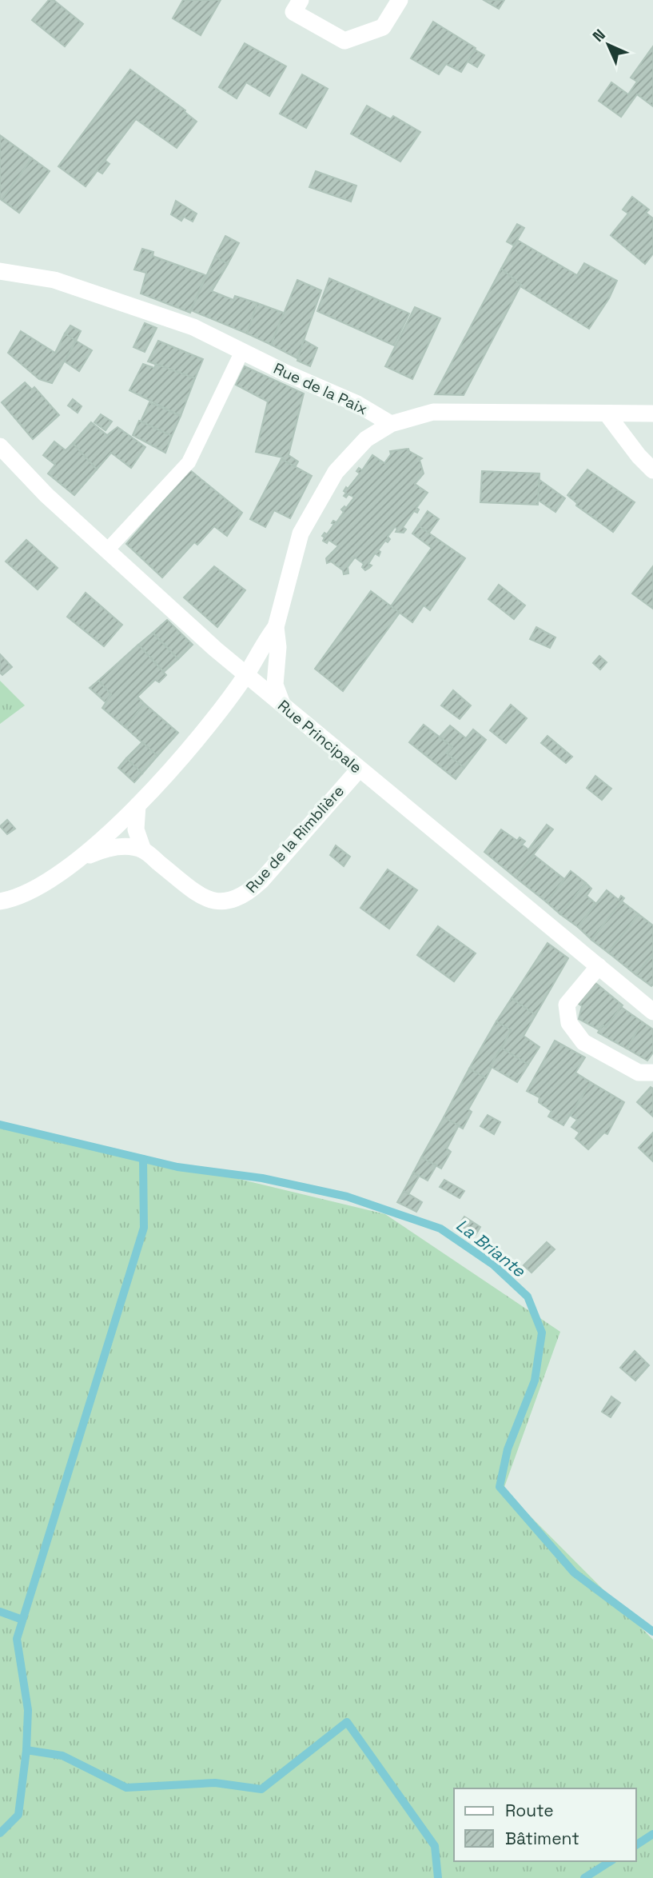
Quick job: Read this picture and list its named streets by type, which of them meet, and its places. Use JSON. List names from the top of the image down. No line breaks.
{"streets":{"street":["Rue de la Paix","Rue Principale","Rue de la Rimblière"]},"crossings":[["Rue Principale","Rue de la Rimblière"]],"water":["La Briante"],"legend":["Route","Bâtiment"],"north":"top left"}
